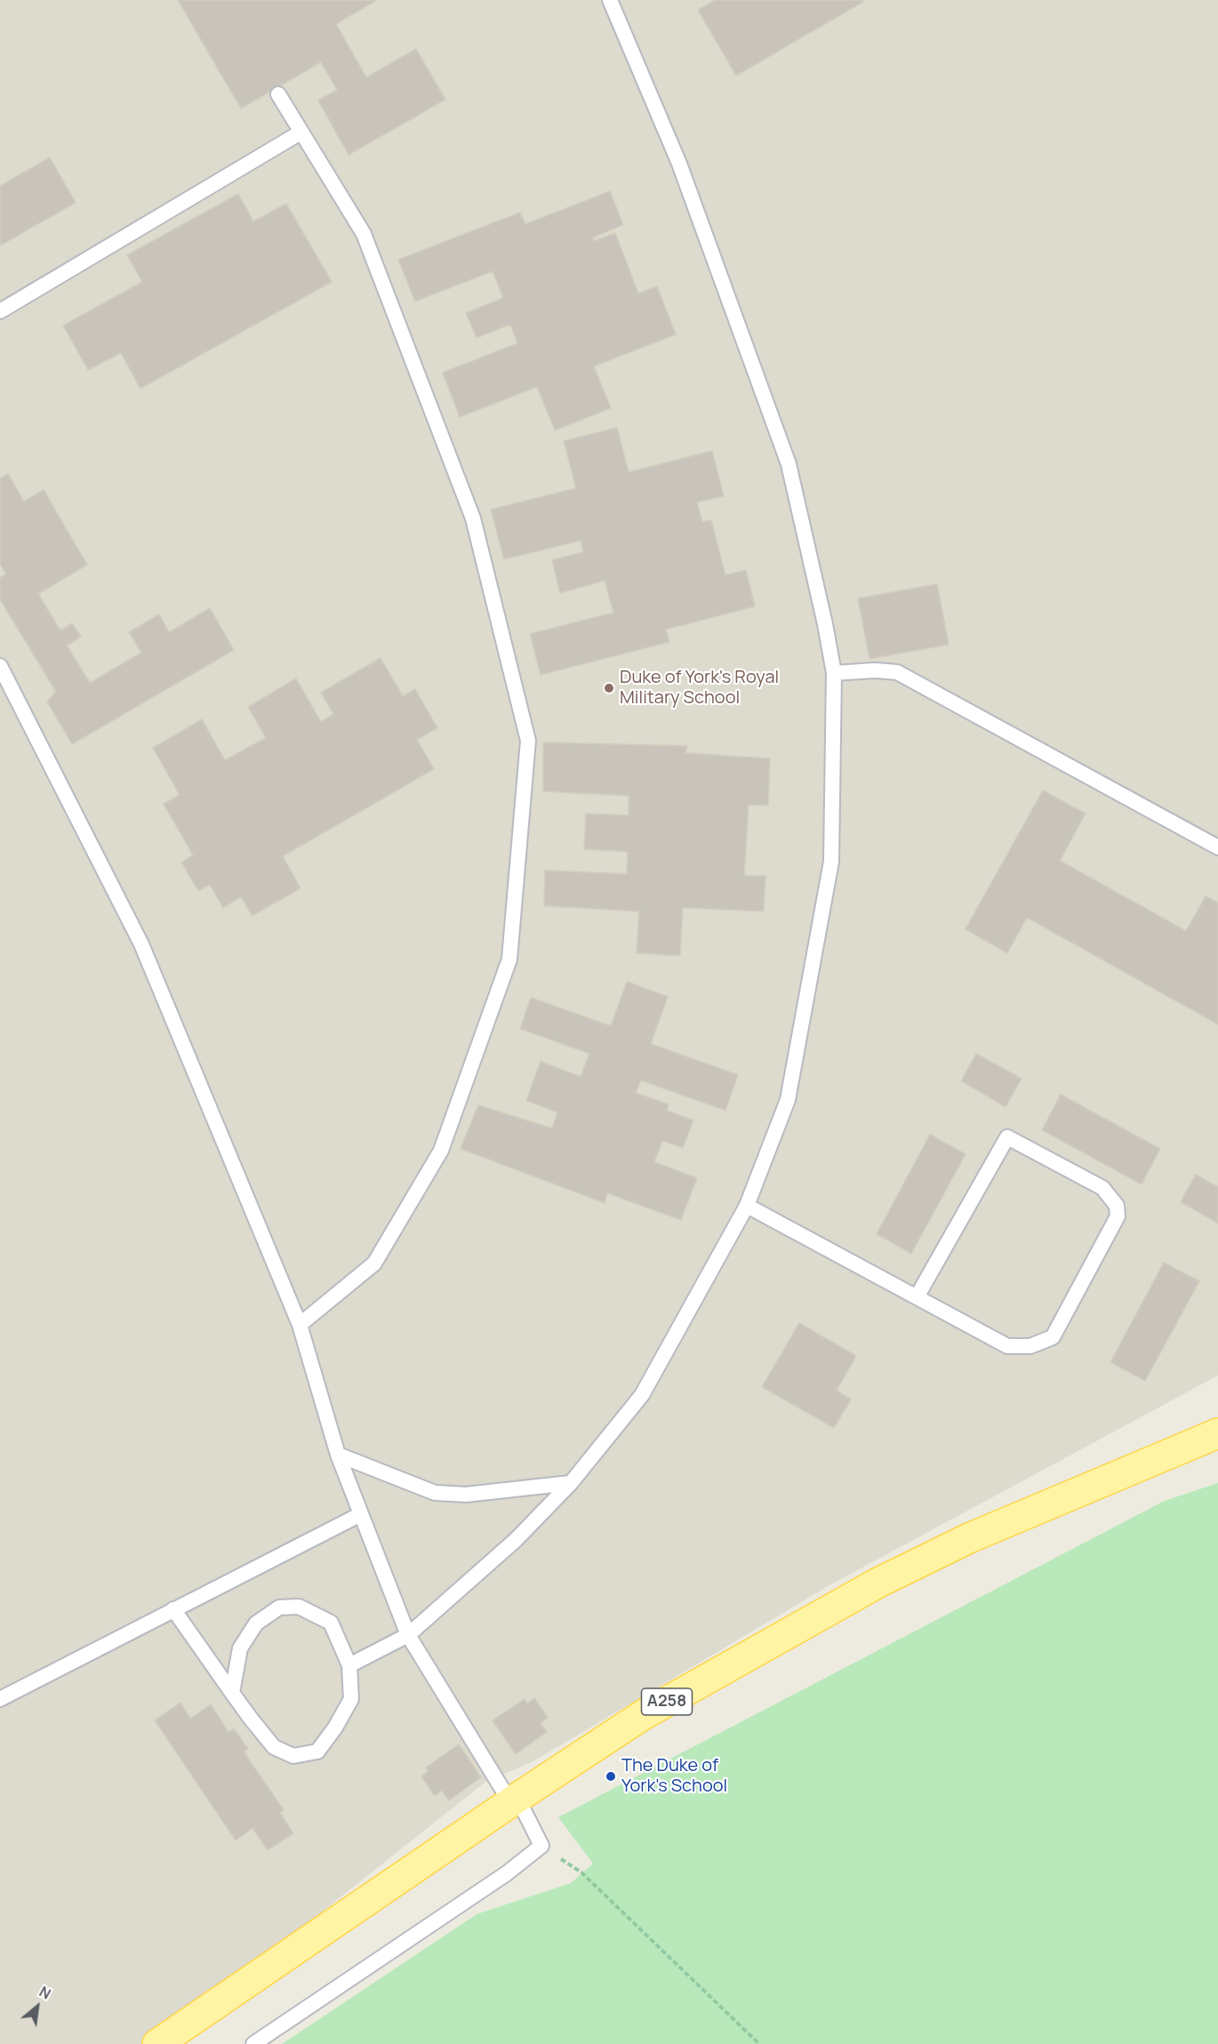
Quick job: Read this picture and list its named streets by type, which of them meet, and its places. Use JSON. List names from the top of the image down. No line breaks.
{"streets":{"main road":["A258"]},"places":["Duke of York's Royal Military School","The Duke of York's School"],"north":"top right"}
